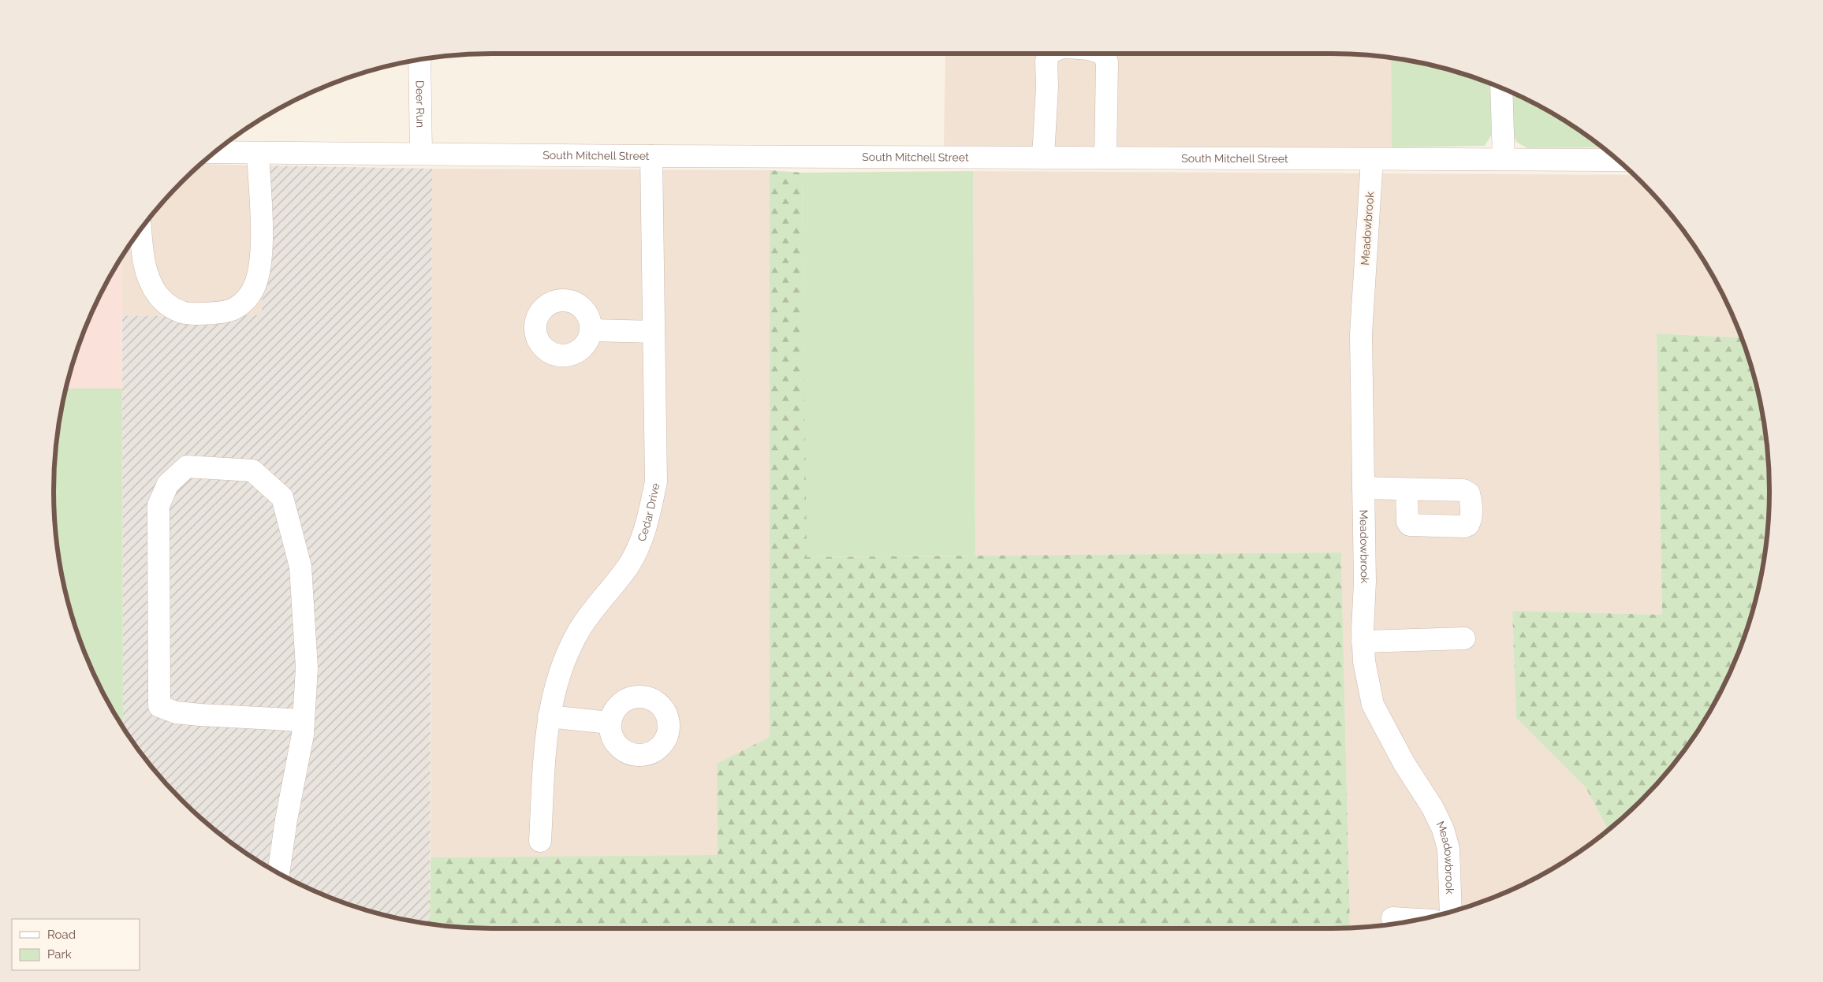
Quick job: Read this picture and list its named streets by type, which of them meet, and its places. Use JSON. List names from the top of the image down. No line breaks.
{"streets":{"street":["Deer Run","South Mitchell Street","Meadowbrook","Cedar Drive"]},"crossings":[["Deer Run","South Mitchell Street"],["South Mitchell Street","Meadowbrook"],["South Mitchell Street","Cedar Drive"]],"legend":["Road","Park"]}
